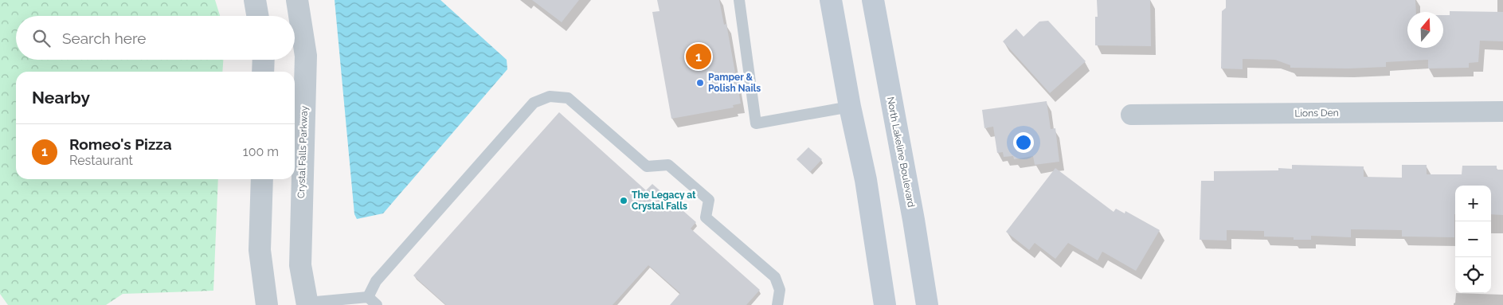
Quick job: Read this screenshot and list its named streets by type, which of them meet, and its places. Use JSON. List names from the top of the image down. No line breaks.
{"streets":{"main road":["North Lakeline Boulevard"],"street":["Lions Den","Crystal Falls Parkway"]},"places":["Pamper & Polish Nails","The Legacy at Crystal Falls"],"north":"top","page":{"search":"Search here","pins":"1","heading":"Nearby","list":[{"mark":"1","name":"Romeo's Pizza","note":"Restaurant","value":"100 m"}],"map_buttons":["+","−"]}}
